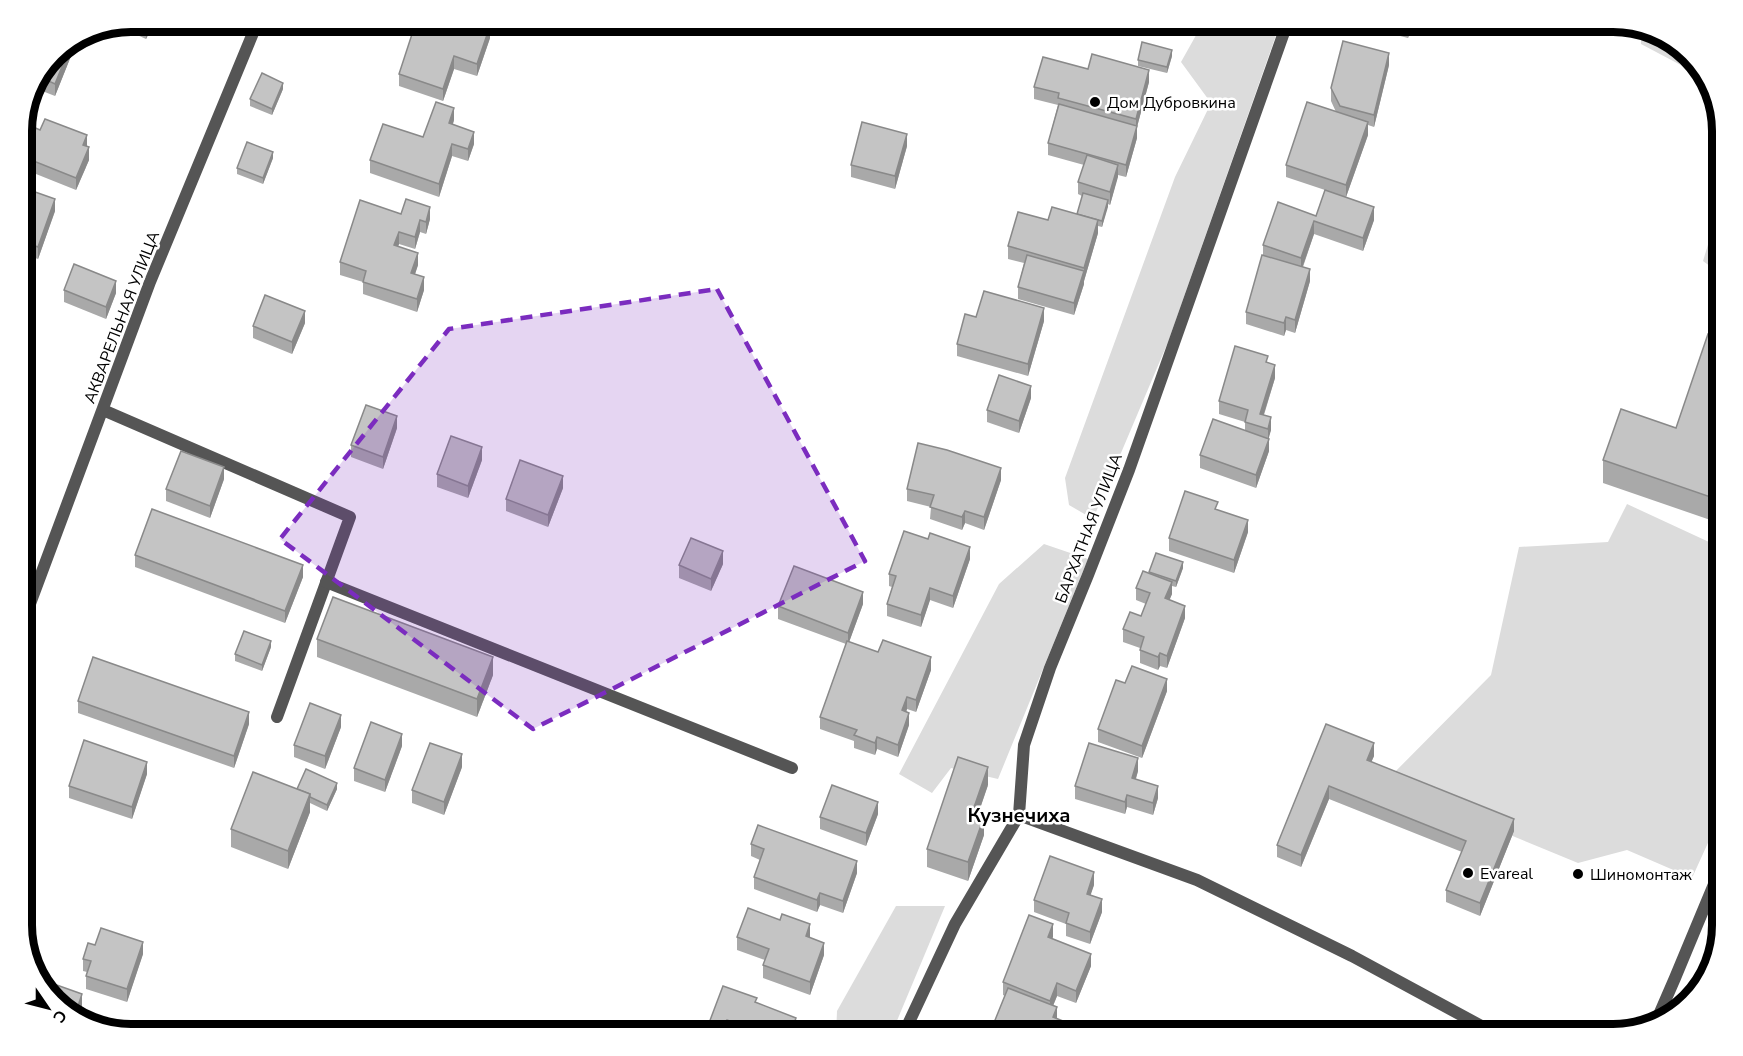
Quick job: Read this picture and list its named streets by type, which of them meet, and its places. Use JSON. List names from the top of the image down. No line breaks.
{"streets":{"street":["АКВАРЕЛЬНАЯ УЛИЦА","БАРХАТНАЯ УЛИЦА"]},"districts":["Кузнечиха"],"places":["Дом Дубровкина","Evareal","Шиномонтаж"],"north":"bottom right"}
